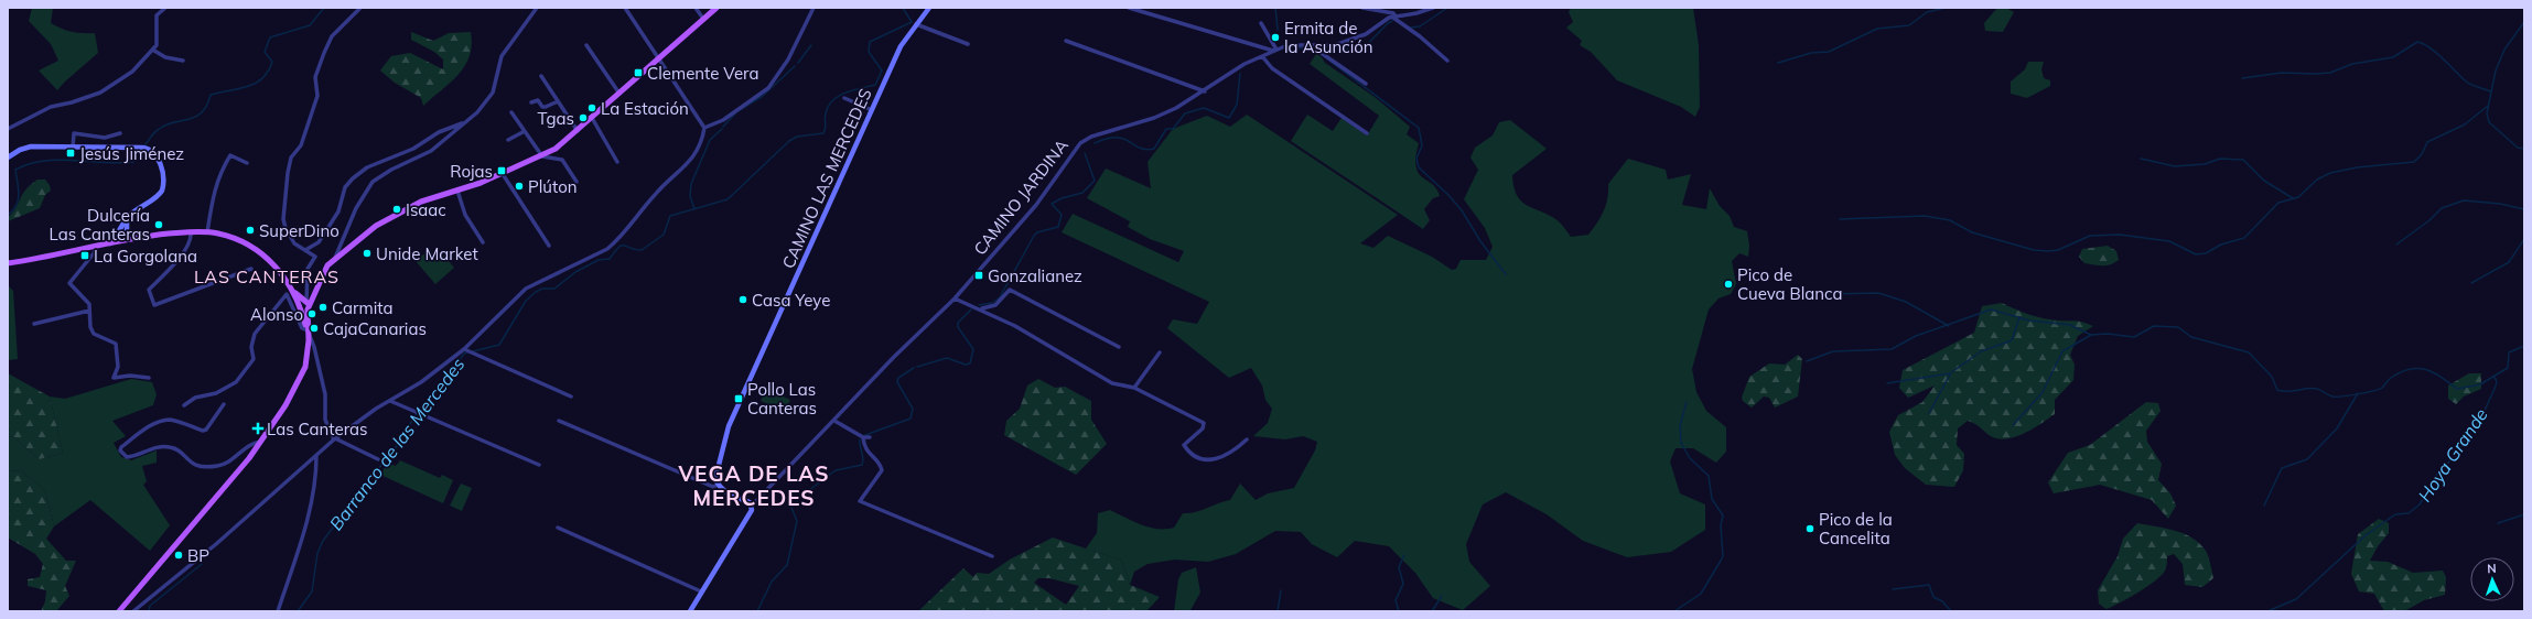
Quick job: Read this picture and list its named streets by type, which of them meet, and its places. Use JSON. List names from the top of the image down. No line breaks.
{"streets":{"main road":["CAMINO LAS MERCEDES"],"street":["CAMINO JARDINA"]},"districts":["LAS CANTERAS","VEGA DE LAS MERCEDES"],"water":["Barranco de las Mercedes","Hoya Grande"],"places":{"other":["Ermita de la Asunción","La Estación","Tgas","Plúton","Isaac","Dulcería Las Canteras","SuperDino","Unide Market","Pico de Cueva Blanca","Casa Yeye","Carmita","Alonso","CajaCanarias","Pico de la Cancelita","BP"],"transit":["Clemente Vera","Jesús Jiménez","Rojas","La Gorgolana","Gonzalianez","Pollo Las Canteras"],"health":["Las Canteras"]},"north":"top"}
